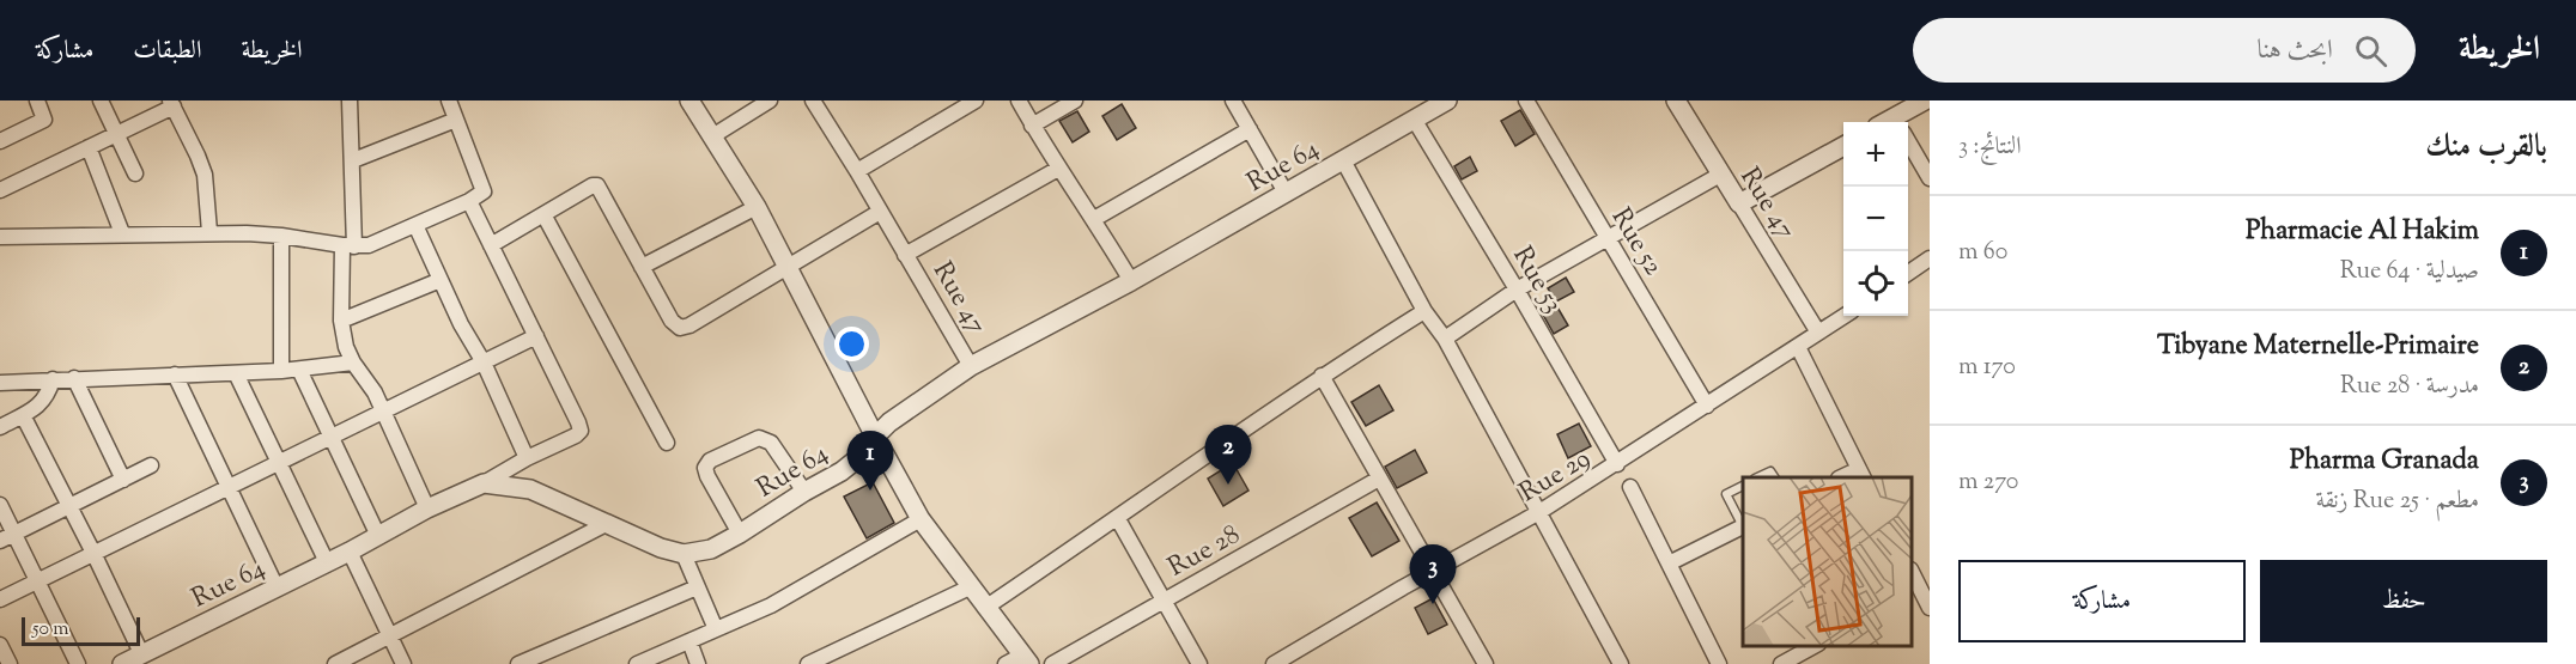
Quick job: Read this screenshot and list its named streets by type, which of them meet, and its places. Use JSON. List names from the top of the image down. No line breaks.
{"streets":{"street":["Rue 64","Rue 47","Rue 52","Rue 53","Rue 29","Rue 28"]},"crossings":[["Rue 64","Rue 47"],["Rue 64","Rue 53"],["Rue 47","Rue 29"],["Rue 52","Rue 29"],["Rue 53","Rue 29"]],"scale_bar":"50 m","page":{"header":"الخريطة","search":"ابحث هنا","nav":["الخريطة","الطبقات","مشاركة"],"heading":["بالقرب منك","النتائج: 3"],"map_buttons":["+","−"],"list":[{"mark":"1","name":"Pharmacie Al Hakim","note":"صيدلية · Rue 64","value":"60 m"},{"mark":"2","name":"Tibyane Maternelle-Primaire","note":"مدرسة · Rue 28","value":"170 m"},{"mark":"3","name":"Pharma Granada","note":"مطعم · Rue 25 زنقة","value":"270 m"}],"pins":["2","1","3"],"buttons":["حفظ","مشاركة"],"scale":"50 m"}}
